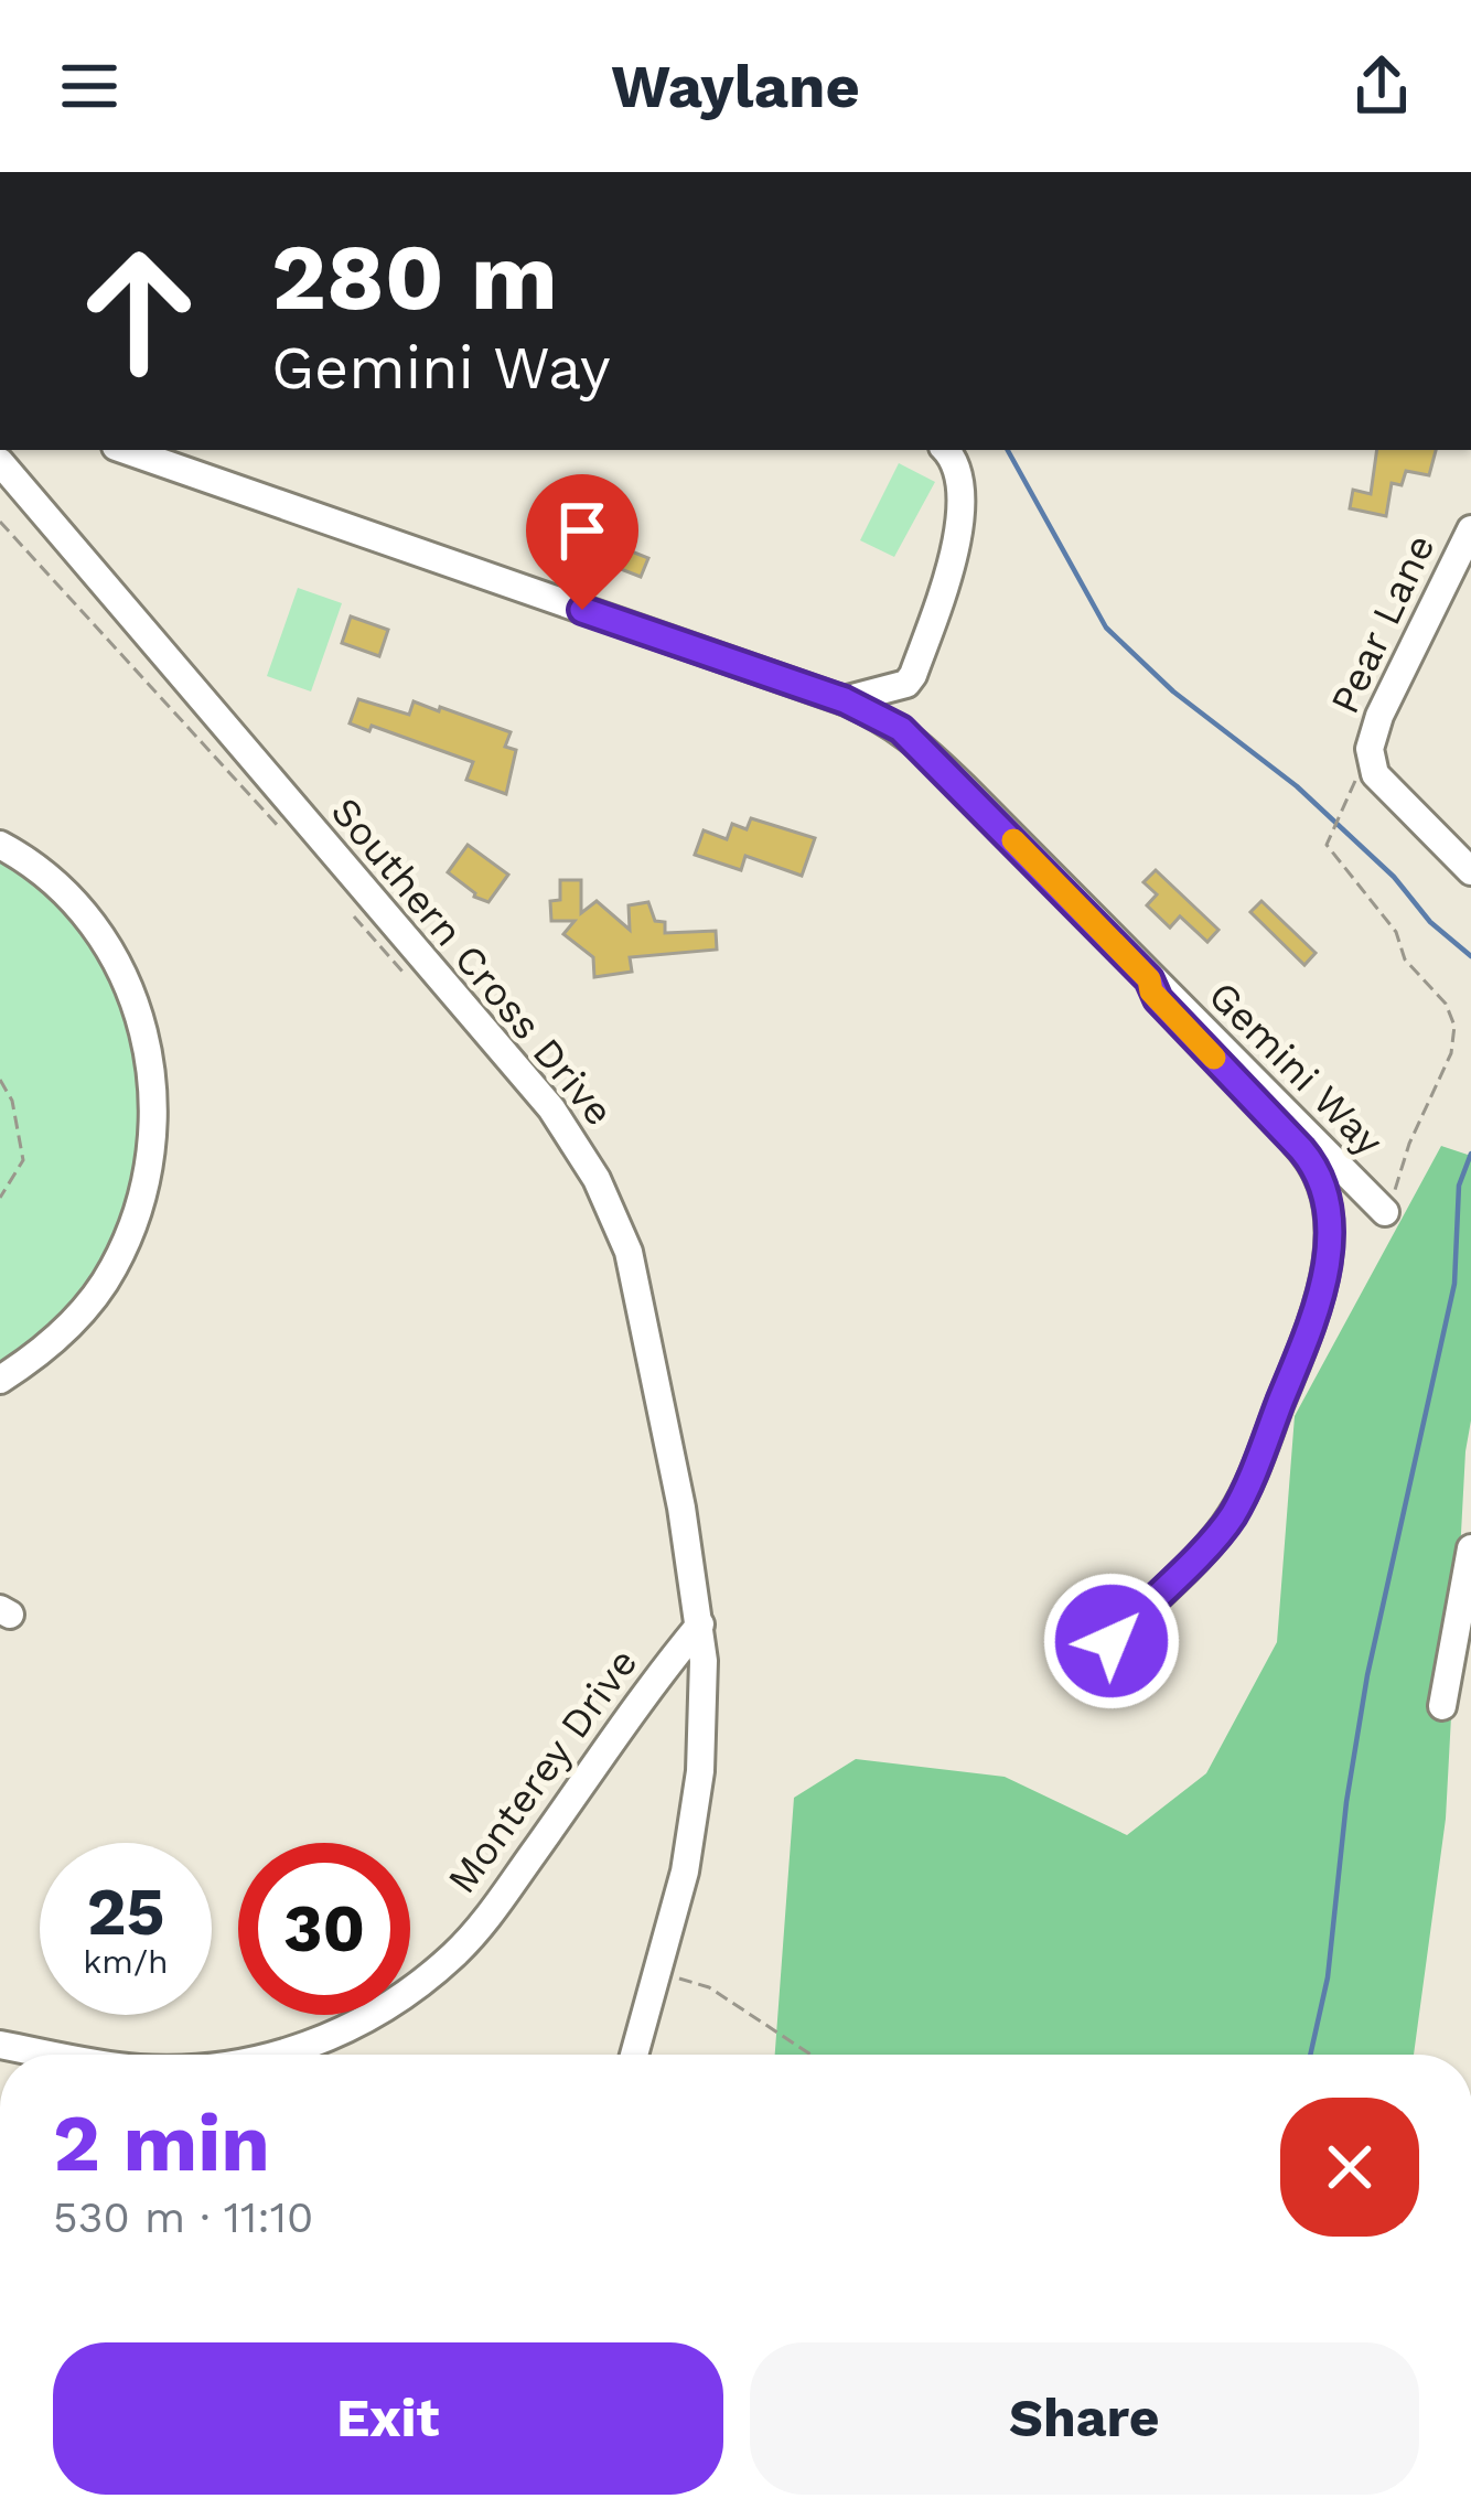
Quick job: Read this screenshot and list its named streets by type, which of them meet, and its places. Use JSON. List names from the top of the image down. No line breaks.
{"streets":{"street":["Pear Lane","Southern Cross Drive","Gemini Way","Monterey Drive"]},"crossings":[["Southern Cross Drive","Monterey Drive"]],"page":{"header":"Waylane","turn":["280 m","Gemini Way"],"speed":"25 km/h","limit":"30","heading":["2 min","530 m · 11:10"],"buttons":["Exit","Share"]}}
